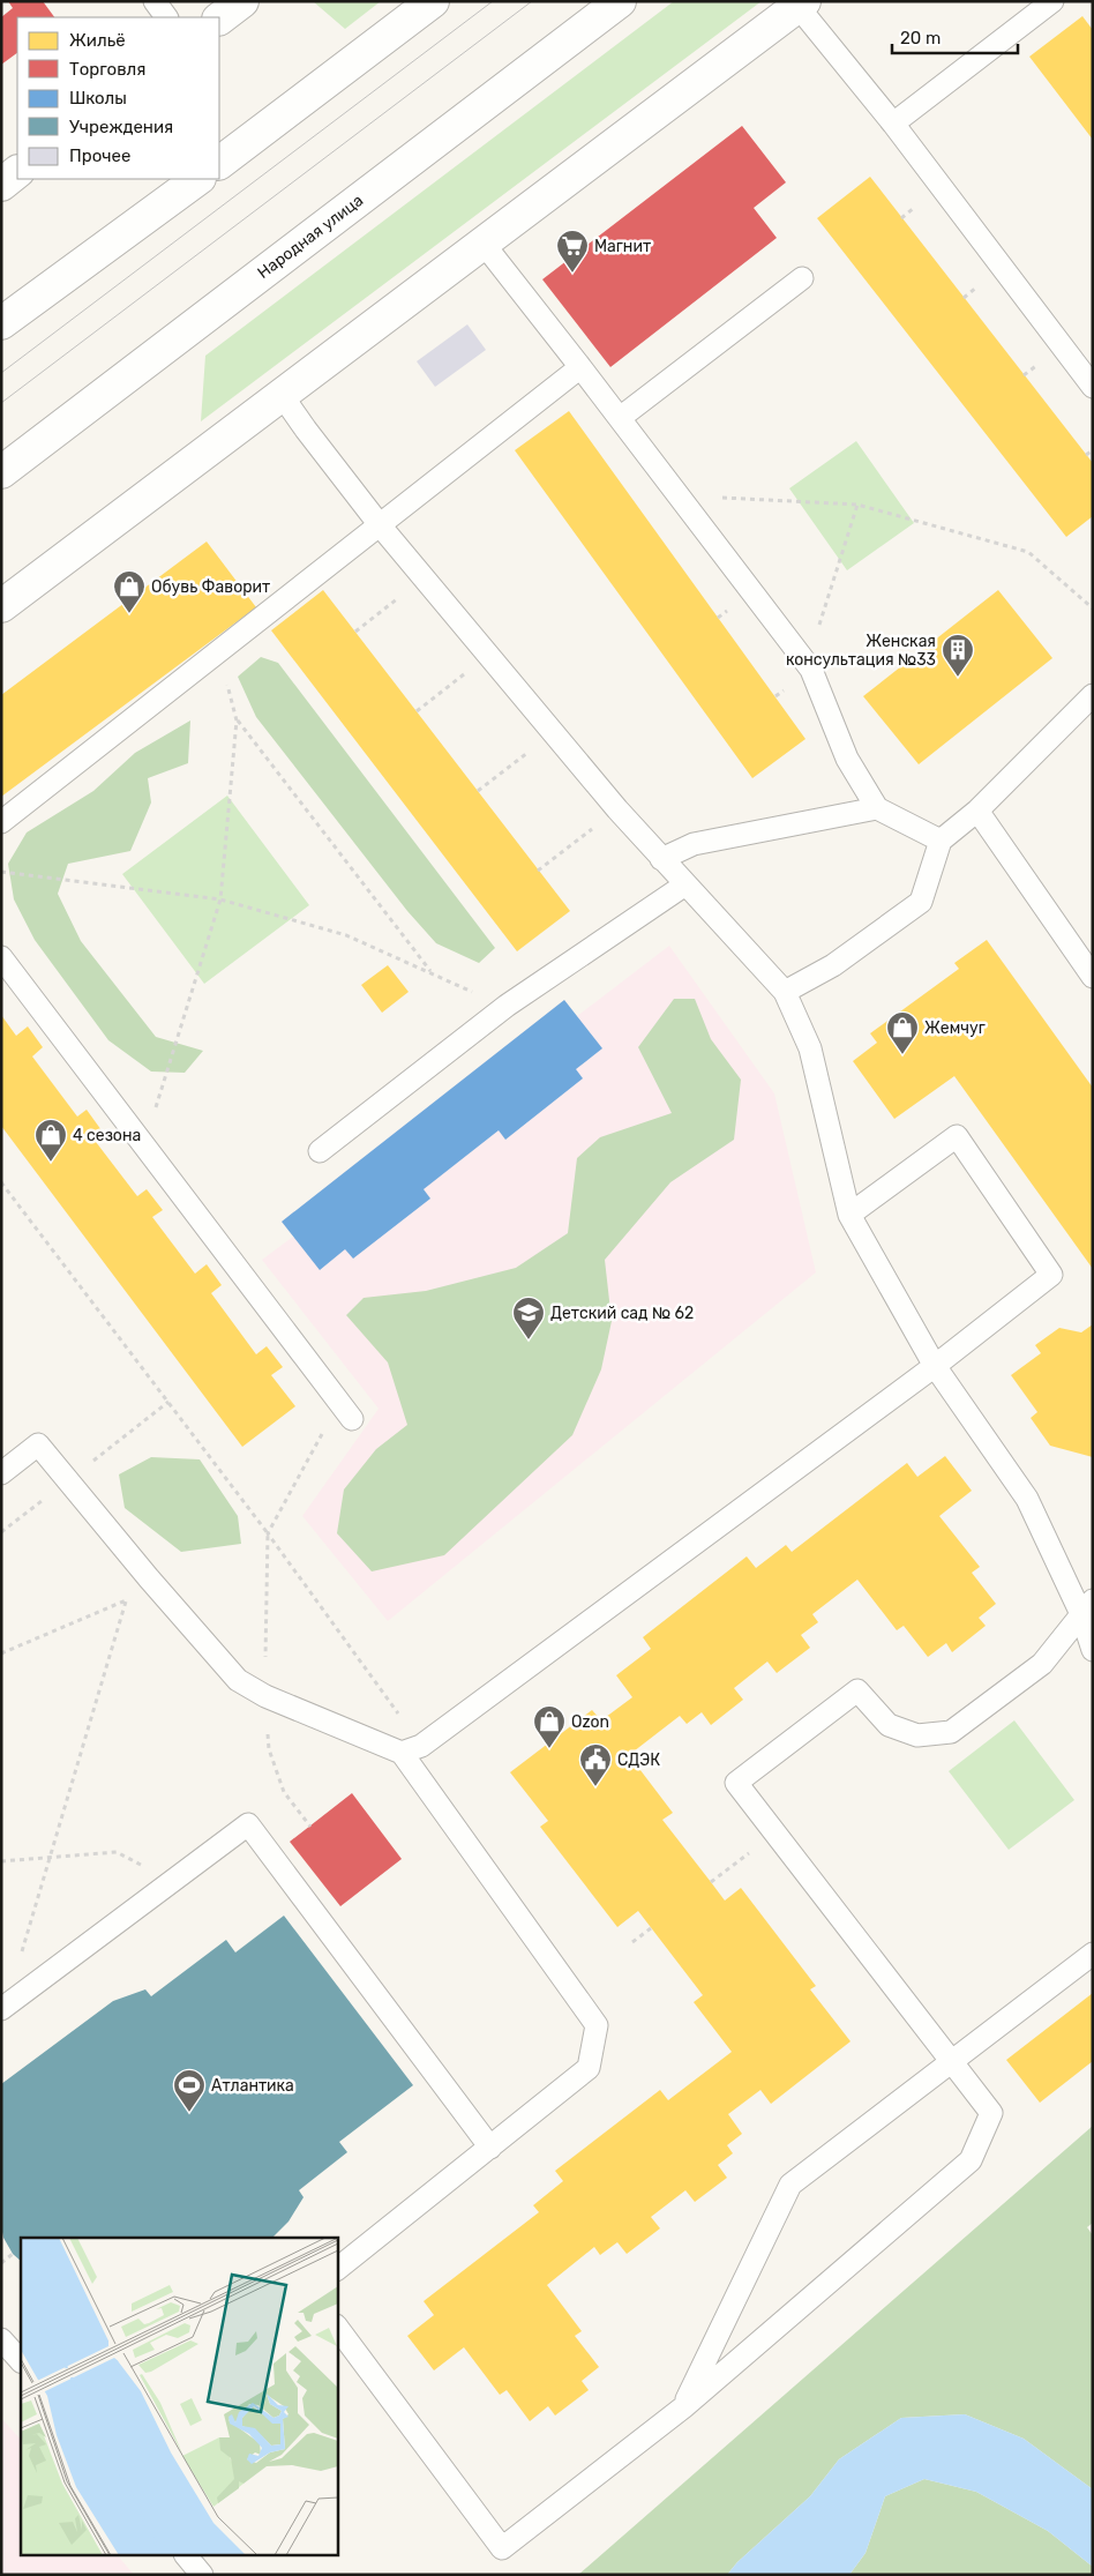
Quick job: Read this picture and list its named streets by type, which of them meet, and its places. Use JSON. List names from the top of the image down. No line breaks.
{"streets":{"main road":["Народная улица"]},"places":{"supermarket":["Магнит"],"shop":["Обувь Фаворит","Жемчуг","4 сезона","Ozon"],"building":["Женская консультация №33"],"school or university":["Детский сад № 62"],"public building":["СДЭК"],"sports":["Атлантика"]},"legend":["Жильё","Торговля","Школы","Учреждения","Прочее"],"scale_bar":"20 m"}
